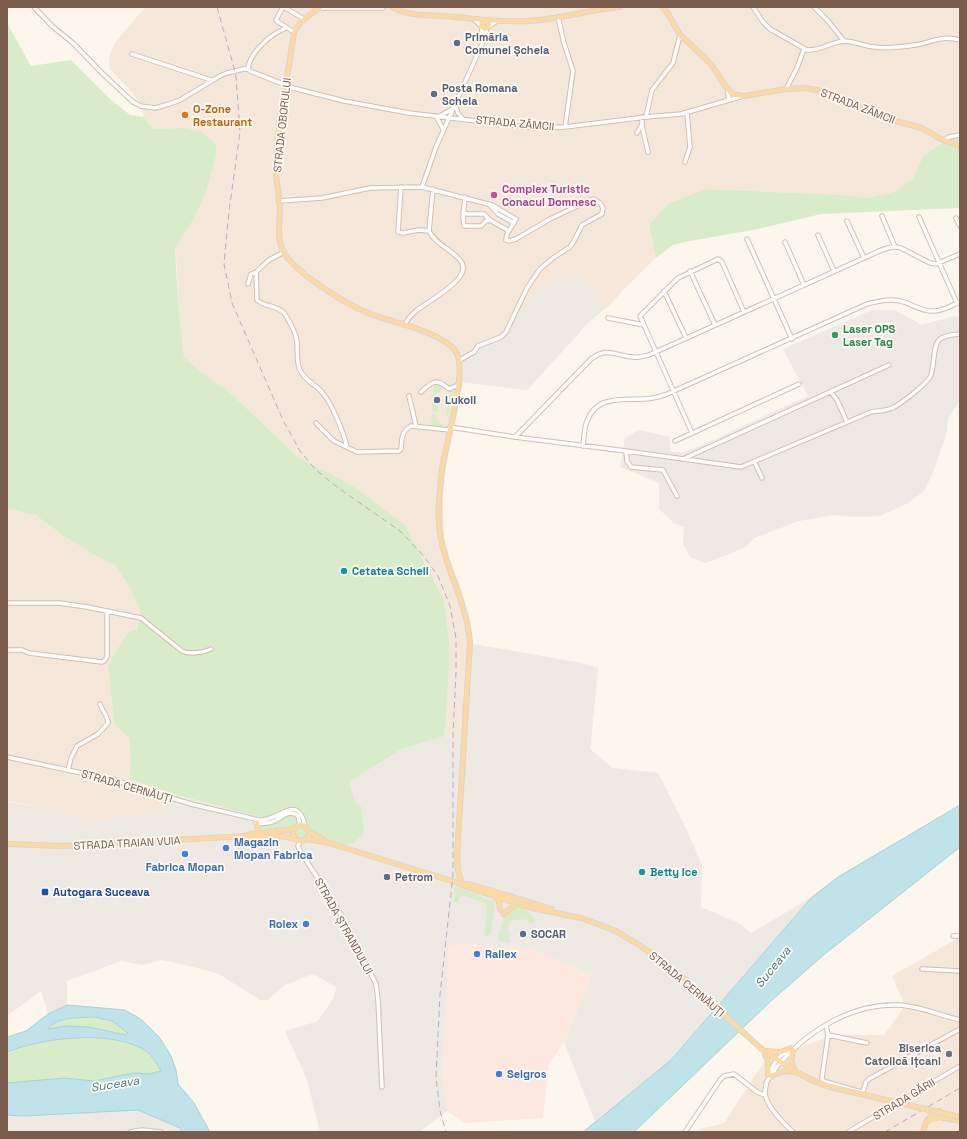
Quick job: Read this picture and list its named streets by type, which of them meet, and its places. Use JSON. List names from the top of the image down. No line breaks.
{"streets":{"main road":["STRADA ZĂMCII","STRADA OBORULUI","STRADA CERNĂUȚI","STRADA TRAIAN VUIA"],"street":["STRADA ȘTRANDULUI","STRADA GĂRII"]},"crossings":[["STRADA ZĂMCII","STRADA OBORULUI"],["STRADA CERNĂUȚI","STRADA TRAIAN VUIA"],["STRADA CERNĂUȚI","STRADA ȘTRANDULUI"],["STRADA TRAIAN VUIA","STRADA ȘTRANDULUI"]],"water":["Suceava"],"places":{"other":["Primăria Comunei Șcheia","Posta Romana Scheia","O-Zone Restaurant","Complex Turistic Conacul Domnesc","Laser OPS Laser Tag","Lukoil","Cetatea Scheii","Magazin Mopan Fabrica","Fabrica Mopan","Betty Ice","Petrom","Rolex","SOCAR","Railex","Biserica Catolică Ițcani","Selgros"],"transit":["Autogara Suceava"]}}
